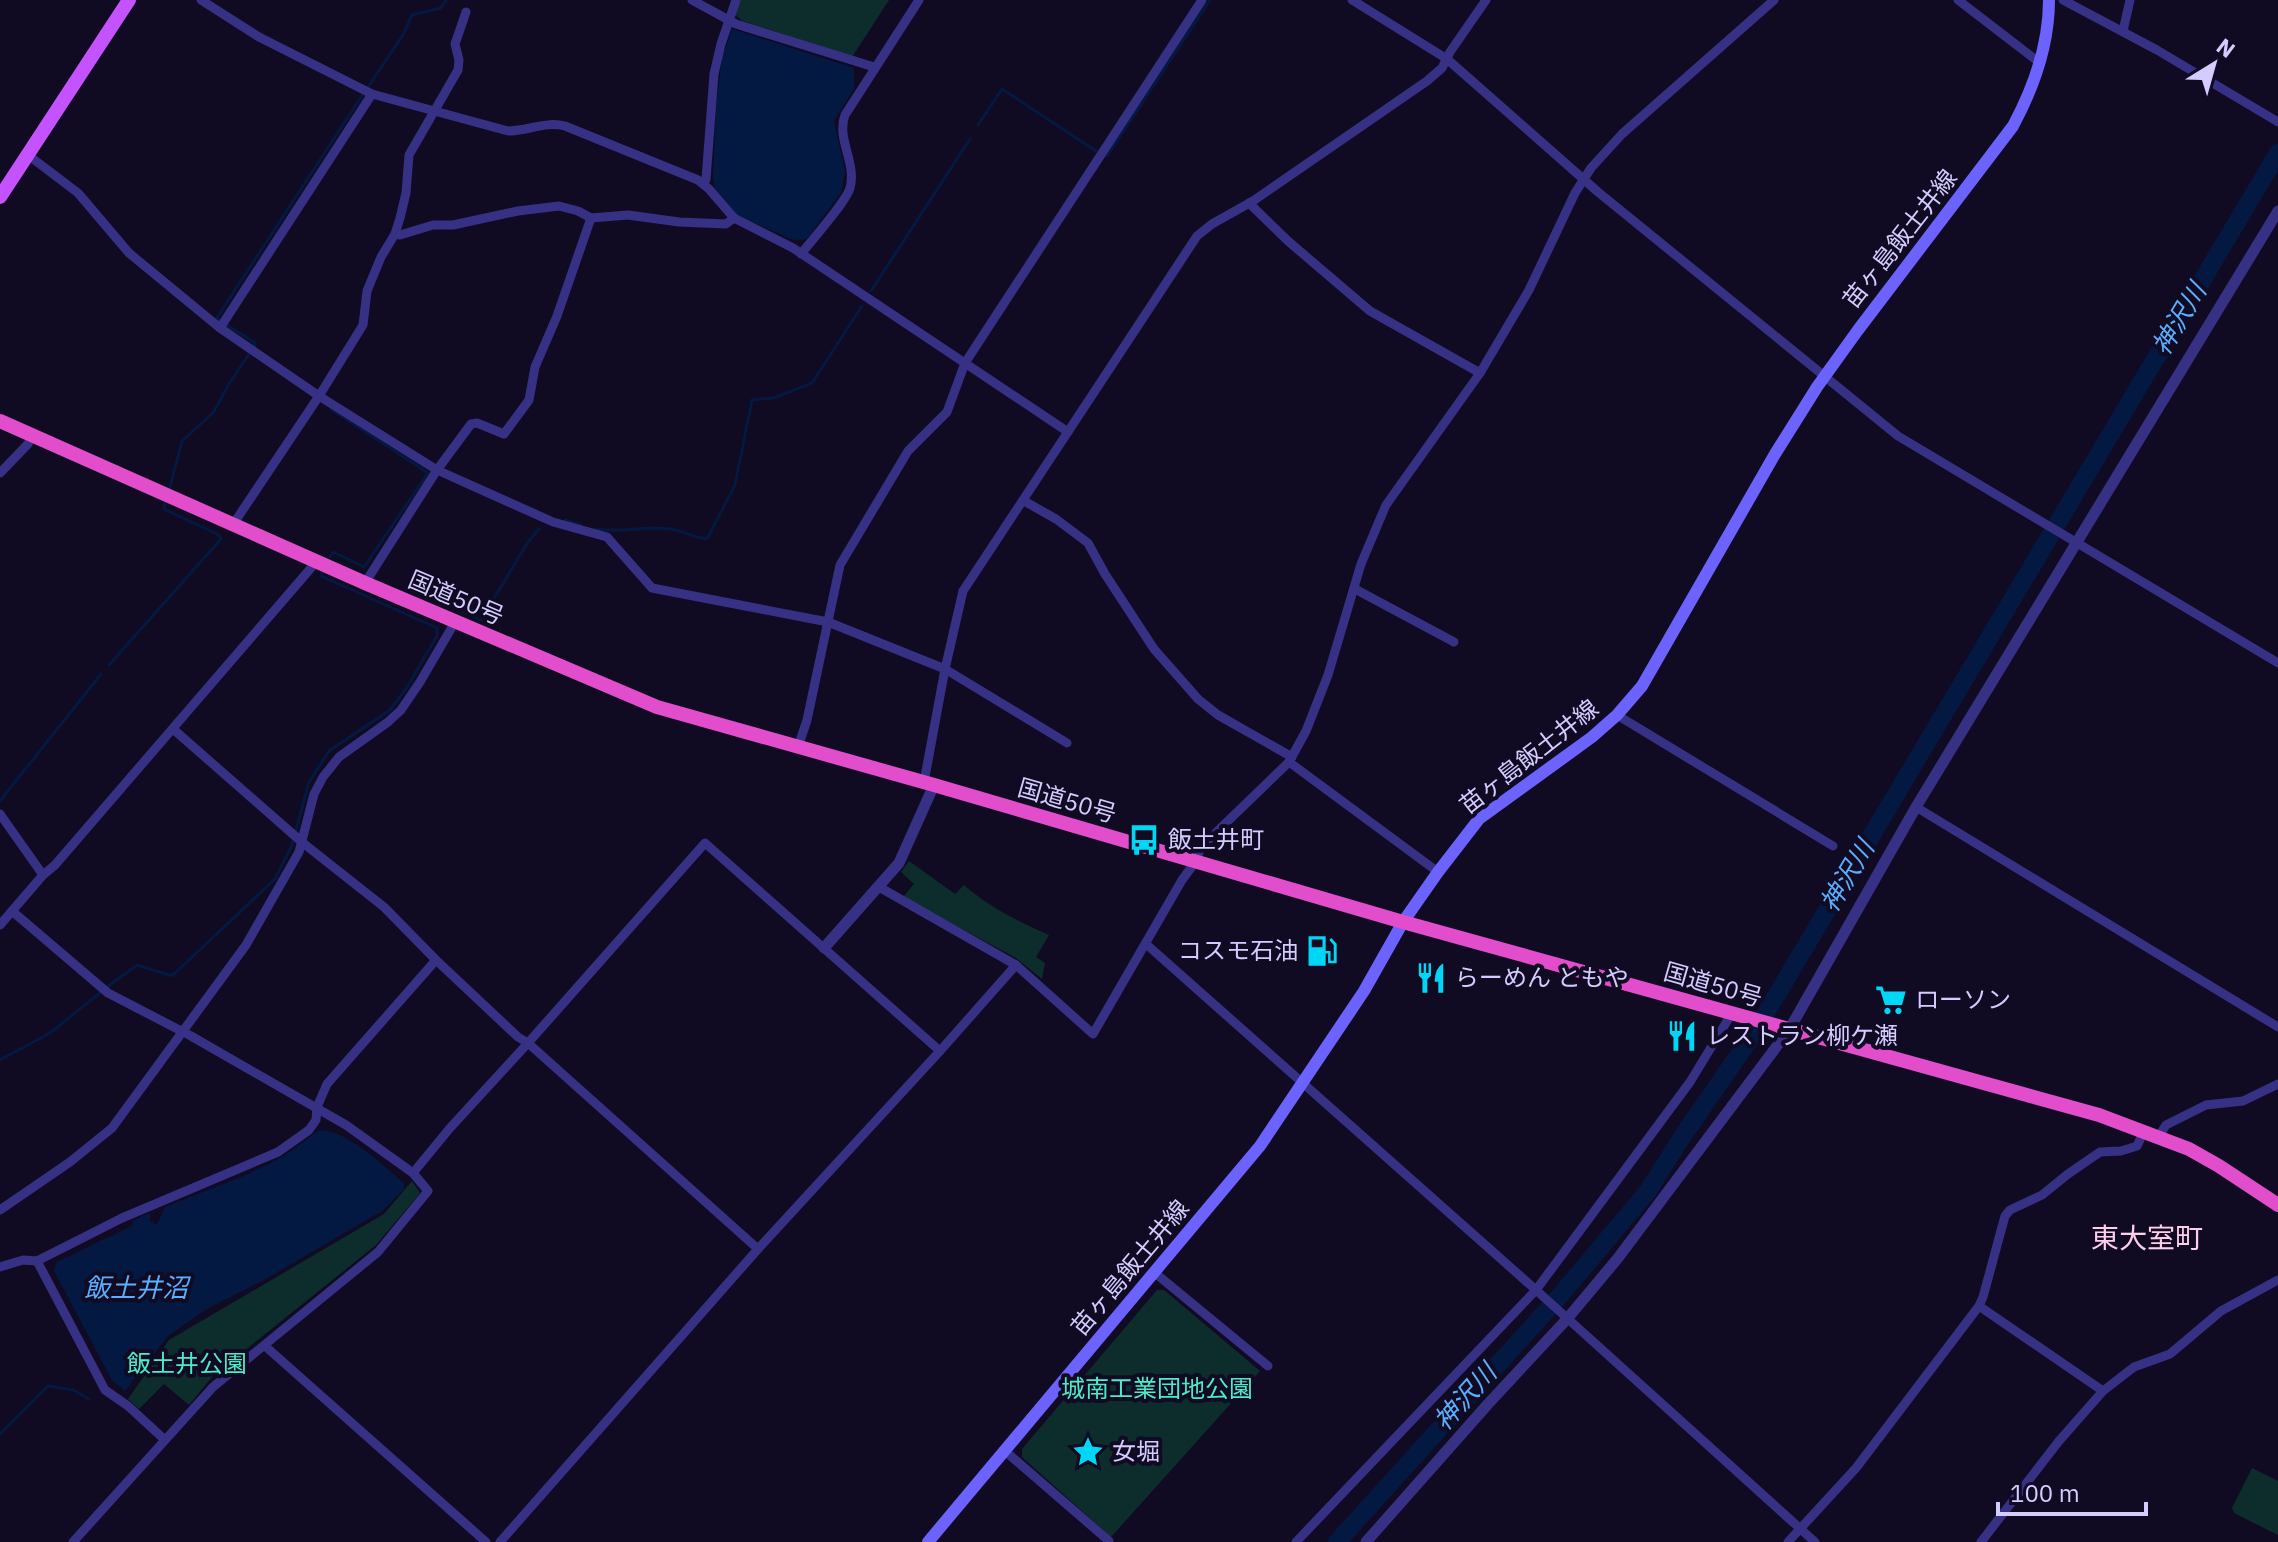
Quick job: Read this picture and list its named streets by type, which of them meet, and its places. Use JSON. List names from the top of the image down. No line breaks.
{"streets":{"highway":["国道50号"],"main road":["苗ヶ島飯土井線"]},"crossings":[["苗ヶ島飯土井線","国道50号"]],"districts":["東大室町"],"water":["神沢川","飯土井沼"],"parks":["飯土井公園","城南工業団地公園"],"places":{"bus stop":["飯土井町"],"fuel station":["コスモ石油"],"restaurant":["らーめん ともや","レストラン柳ケ瀬"],"supermarket":["ローソン"],"place":["女堀"]},"scale_bar":"100 m","north":"top right"}
